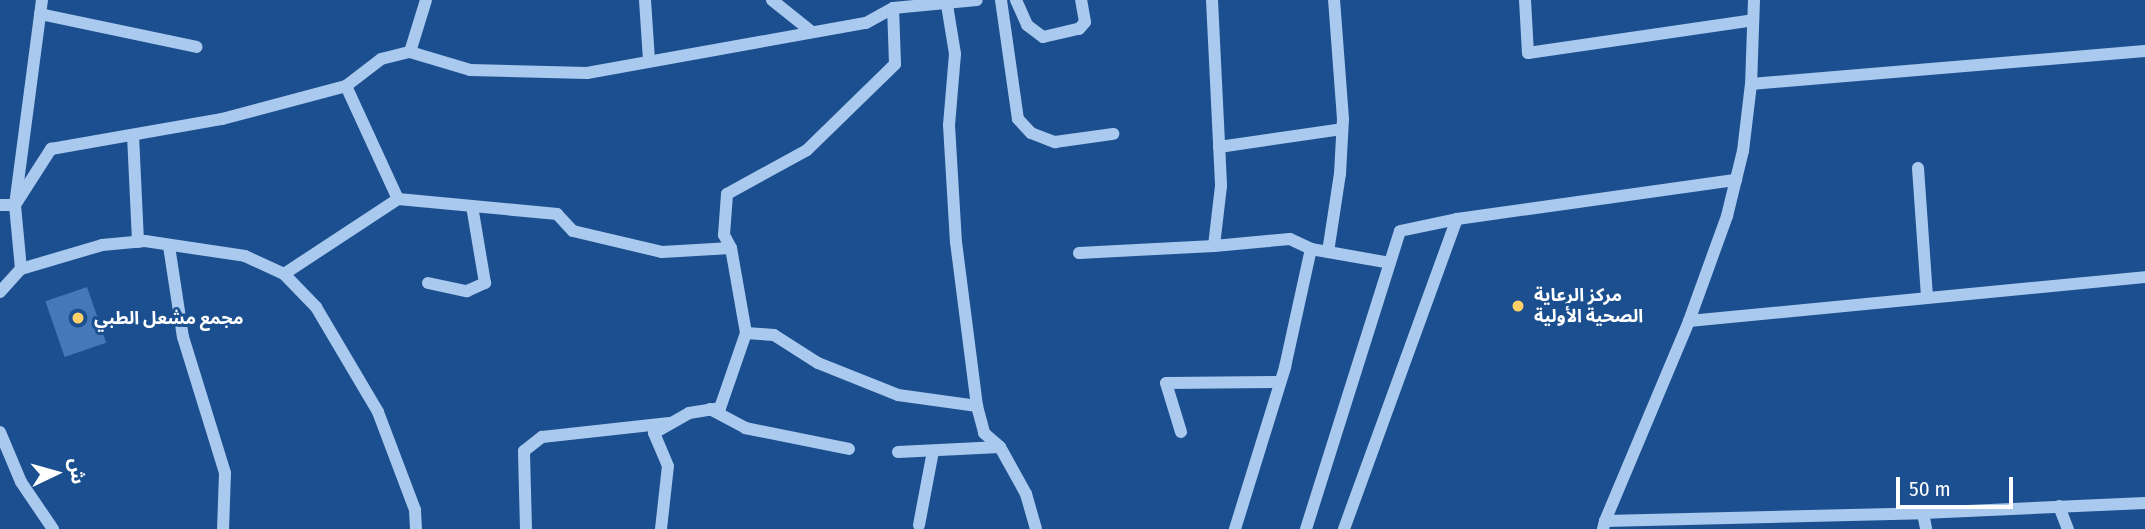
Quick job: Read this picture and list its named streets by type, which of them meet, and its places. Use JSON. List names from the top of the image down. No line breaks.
{"places":["مركز الرعاية الصحية الأولية","مجمع مشعل الطبي"],"scale_bar":"50 m","north":"right"}
